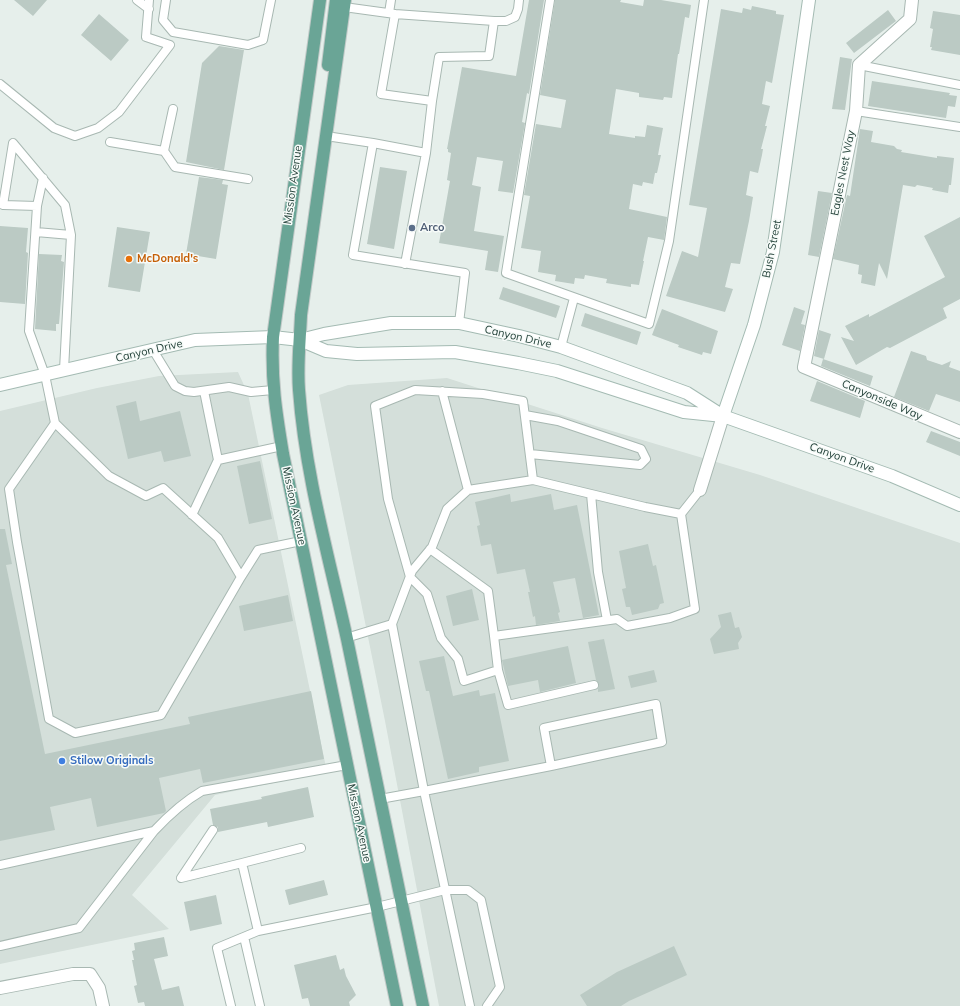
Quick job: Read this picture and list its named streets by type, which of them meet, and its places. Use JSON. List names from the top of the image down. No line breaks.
{"streets":{"main road":["Eagles Nest Way","Mission Avenue","Bush Street","Canyon Drive","Canyonside Way"]},"crossings":[["Eagles Nest Way","Canyonside Way"],["Mission Avenue","Canyon Drive"],["Bush Street","Canyon Drive"]],"places":["Arco","McDonald's","Stilow Originals"]}
